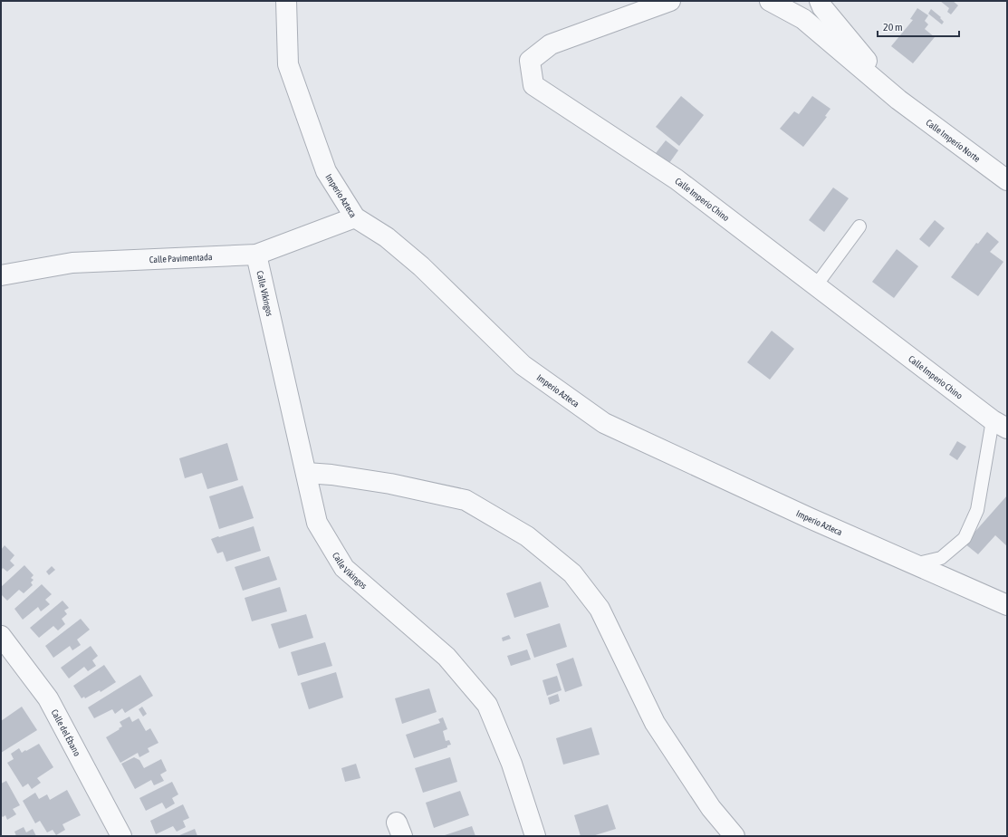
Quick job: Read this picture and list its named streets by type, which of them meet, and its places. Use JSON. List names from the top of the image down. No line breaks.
{"streets":{"street":["Calle Imperio Norte","Imperio Azteca","Calle Imperio Chino","Calle Pavimentada","Calle Vikingos","Calle del Ébano"]},"crossings":[["Imperio Azteca","Calle Pavimentada"],["Calle Pavimentada","Calle Vikingos"]],"scale_bar":"20 m"}
